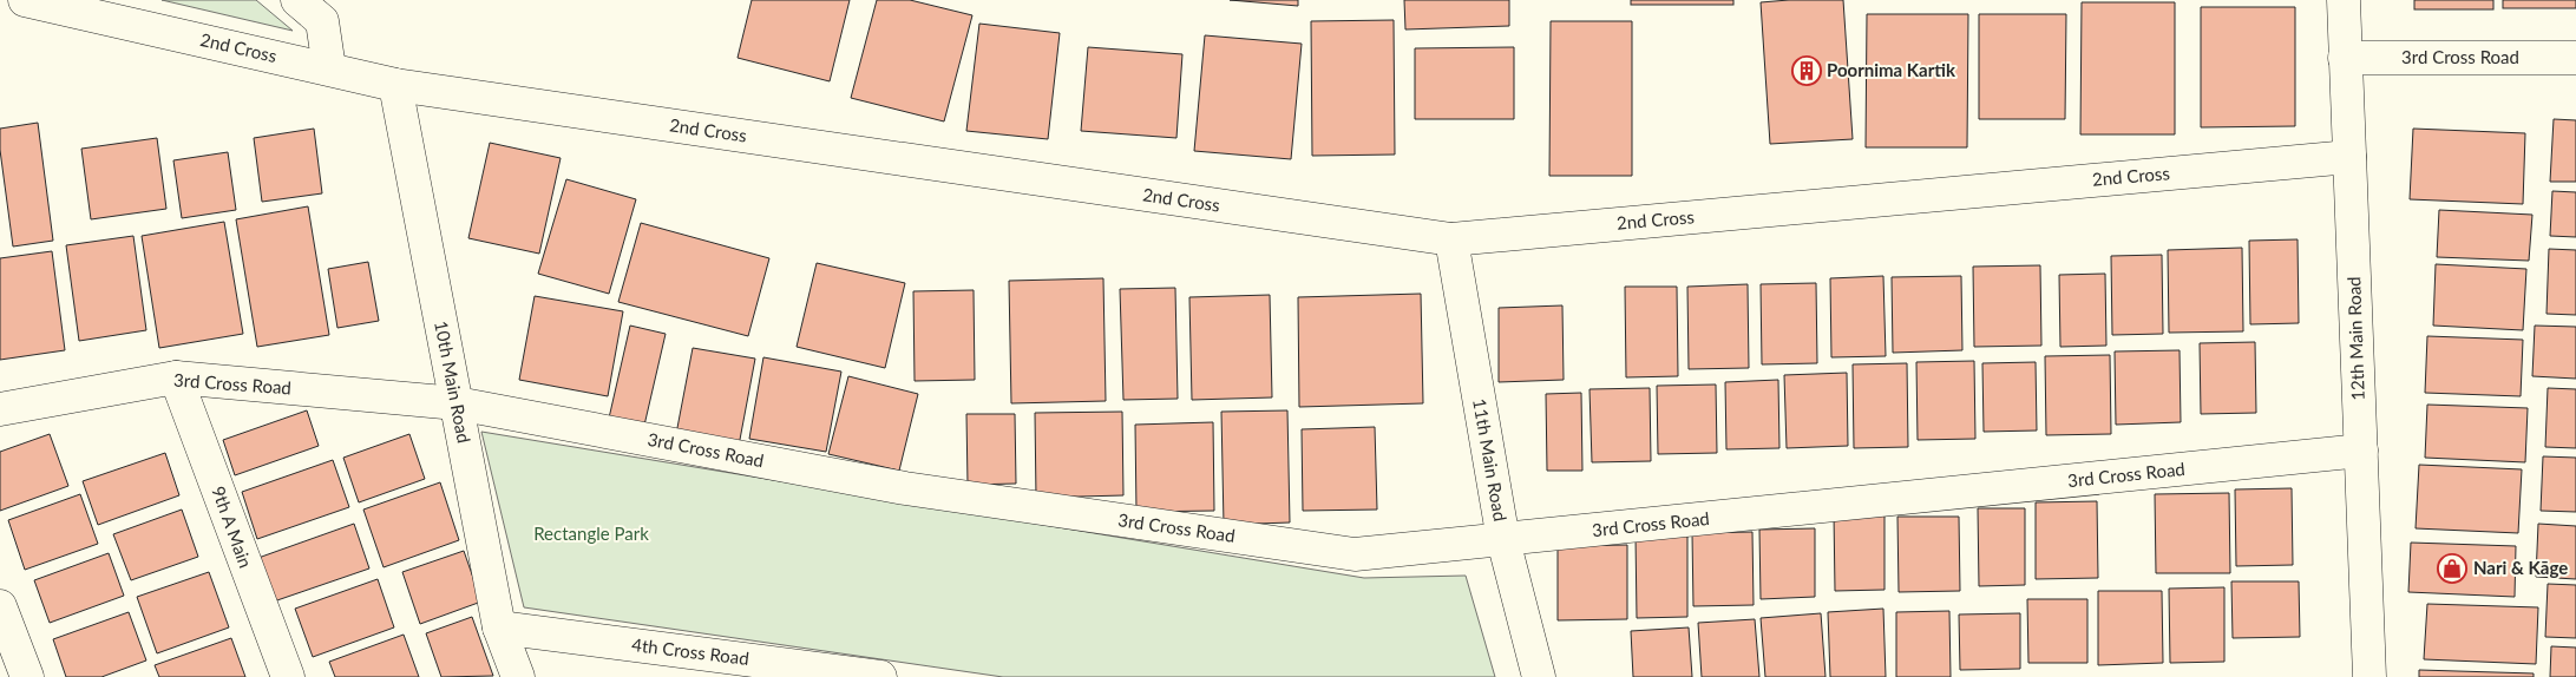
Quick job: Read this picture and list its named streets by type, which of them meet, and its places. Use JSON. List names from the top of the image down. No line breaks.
{"streets":{"street":["2nd Cross","3rd Cross Road","12th Main Road","10th Main Road","11th Main Road","9th A Main","4th Cross Road"]},"crossings":[["2nd Cross","12th Main Road"],["2nd Cross","10th Main Road"],["2nd Cross","11th Main Road"],["3rd Cross Road","12th Main Road"],["3rd Cross Road","10th Main Road"],["3rd Cross Road","11th Main Road"],["3rd Cross Road","9th A Main"],["10th Main Road","4th Cross Road"]],"parks":["Rectangle Park"],"places":{"building":["Poornima Kartik"],"shop":["Nari & Kāge"]}}
